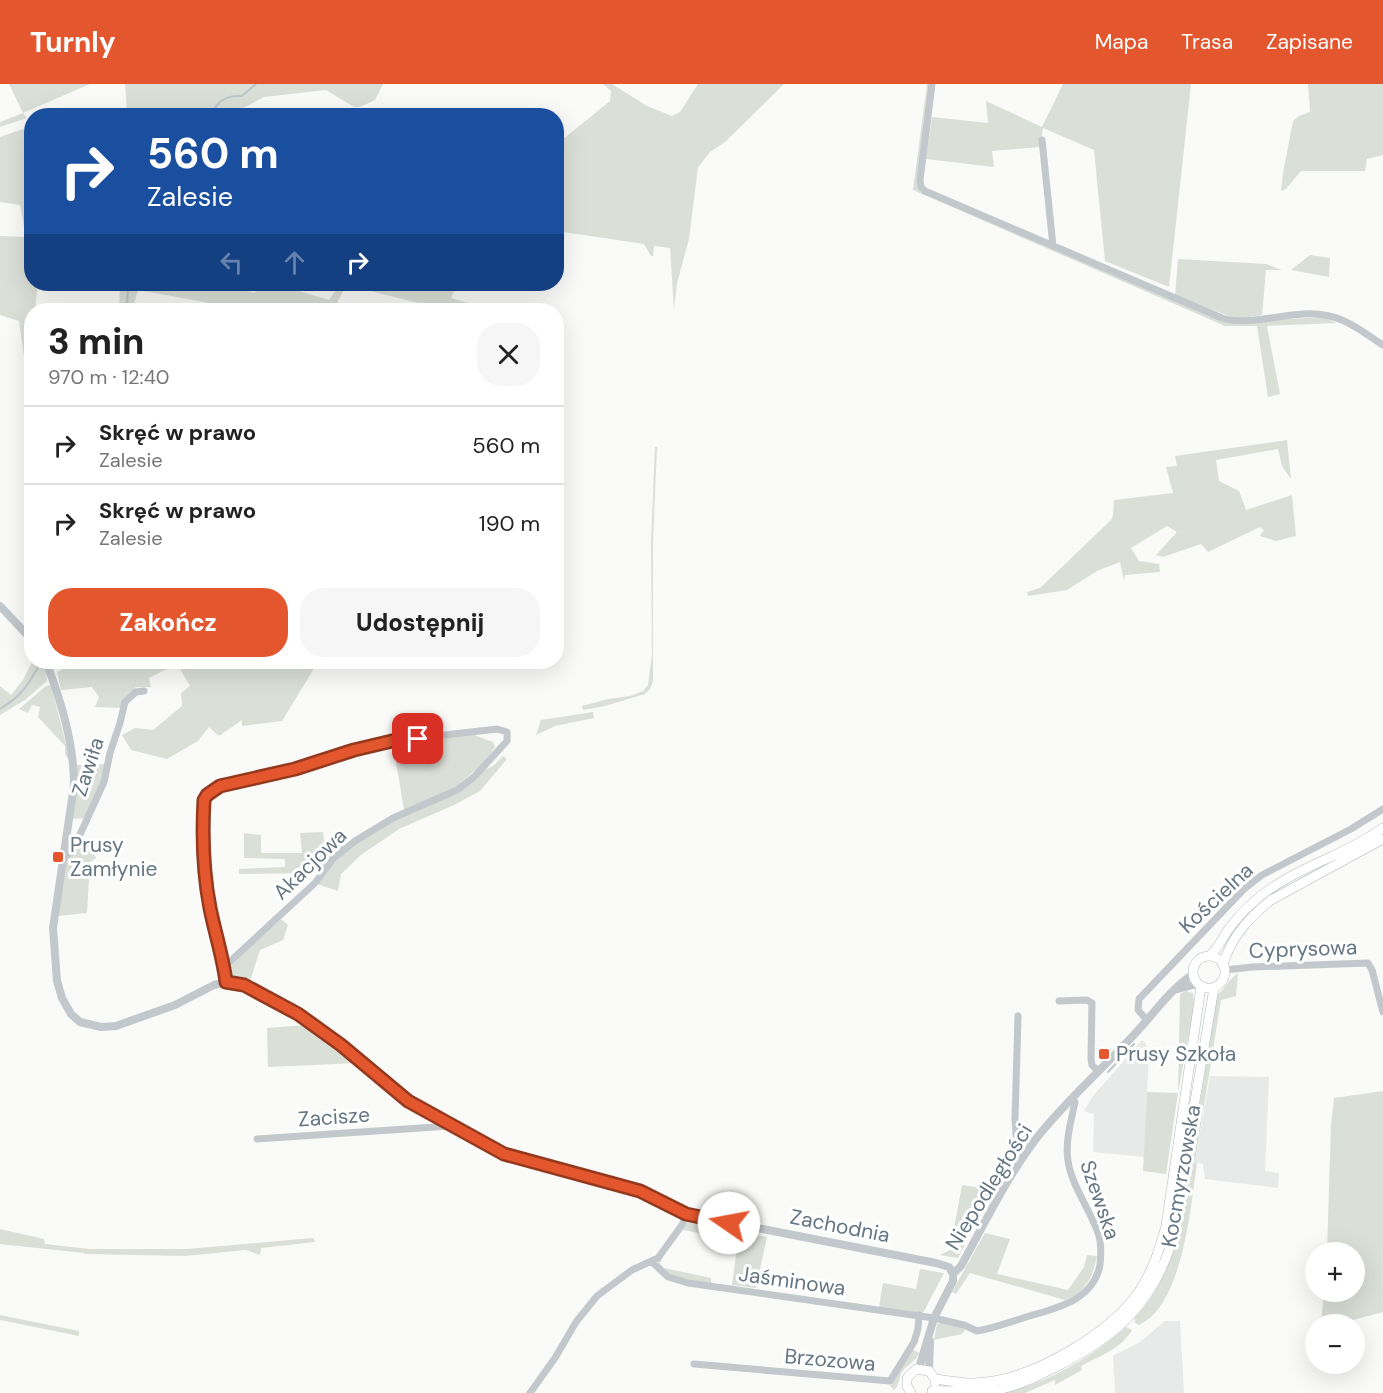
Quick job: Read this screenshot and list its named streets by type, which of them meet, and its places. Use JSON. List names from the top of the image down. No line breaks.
{"streets":{"main road":["Kocmyrzowska"],"street":["Zawiła","Akacjowa","Kościelna","Cyprysowa","Zacisze","Niepodległości","Szewska","Zachodnia","Jaśminowa","Brzozowa"]},"crossings":[["Kościelna","Niepodległości"],["Cyprysowa","Kocmyrzowska"],["Cyprysowa","Niepodległości"],["Zacisze","Zachodnia"],["Kocmyrzowska","Niepodległości"],["Niepodległości","Szewska"],["Niepodległości","Zachodnia"],["Niepodległości","Jaśminowa"],["Szewska","Jaśminowa"],["Jaśminowa","Brzozowa"]],"places":{"transit":["Prusy Zamłynie","Prusy Szkoła"]},"page":{"header":"Turnly","nav":["Mapa","Trasa","Zapisane"],"turn":["560 m","Zalesie"],"heading":["3 min","970 m · 12:40"],"list":[{"name":"Skręć w prawo","note":"Zalesie","value":"560 m"},{"name":"Skręć w prawo","note":"Zalesie","value":"190 m"}],"buttons":["Zakończ","Udostępnij"],"map_buttons":["+","−"]}}
